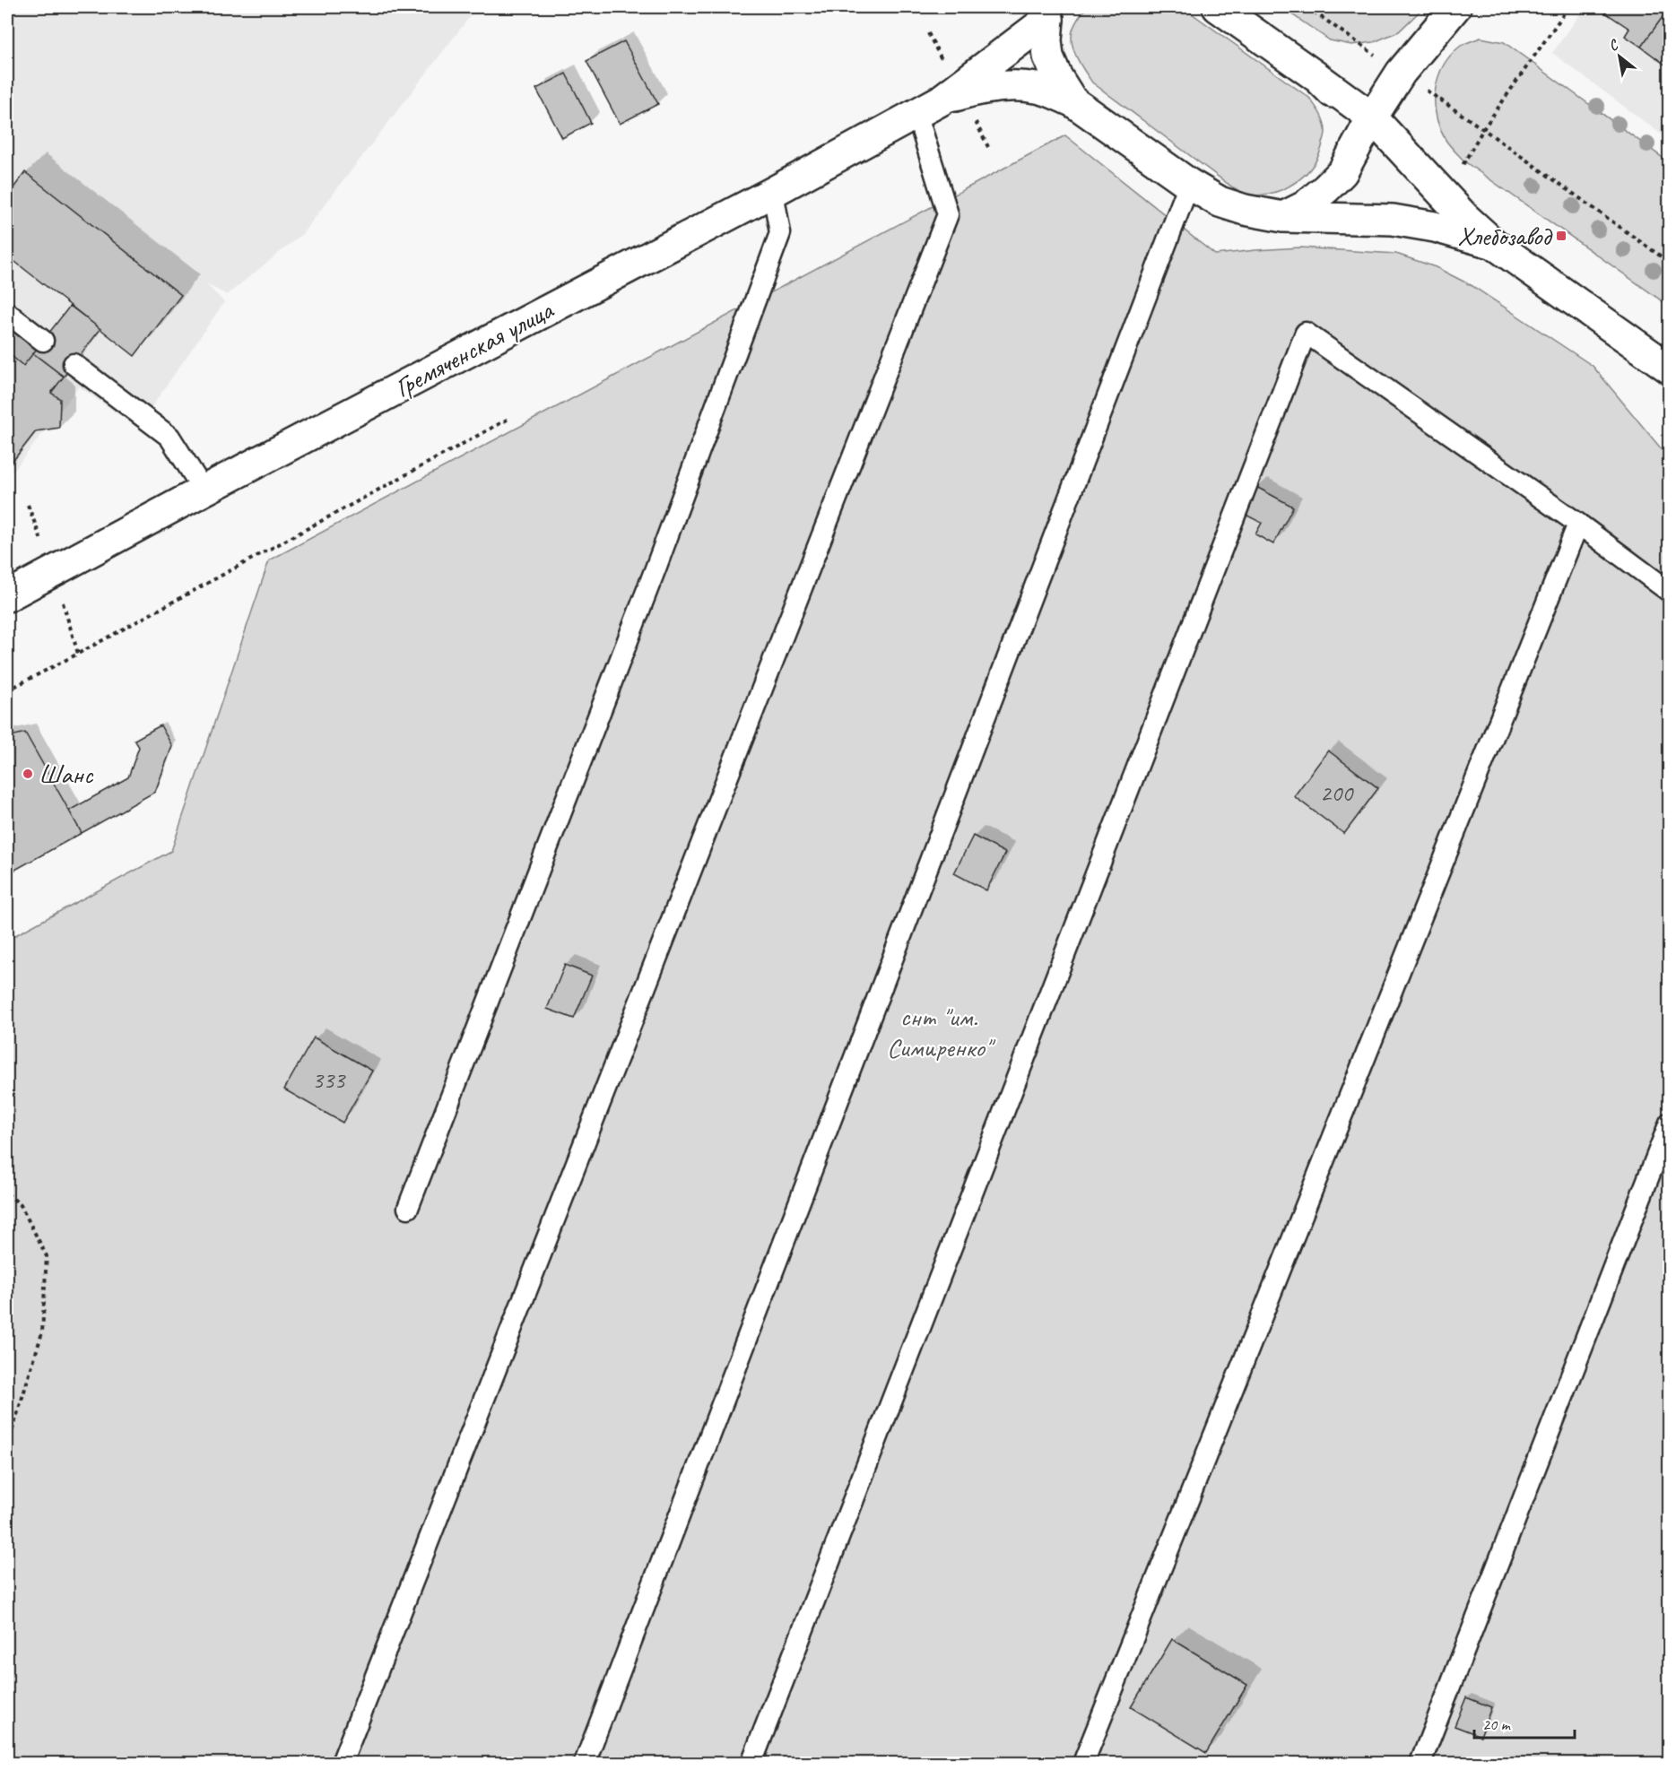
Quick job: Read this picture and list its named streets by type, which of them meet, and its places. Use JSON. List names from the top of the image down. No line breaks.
{"streets":{"main road":["Гремяченская улица"]},"parks":["снт \"им. Симиренко\""],"places":{"transit":["Хлебозавод"],"other":["Шанс"]},"house_numbers":["200","333"],"scale_bar":"20 m","north":"top left"}
